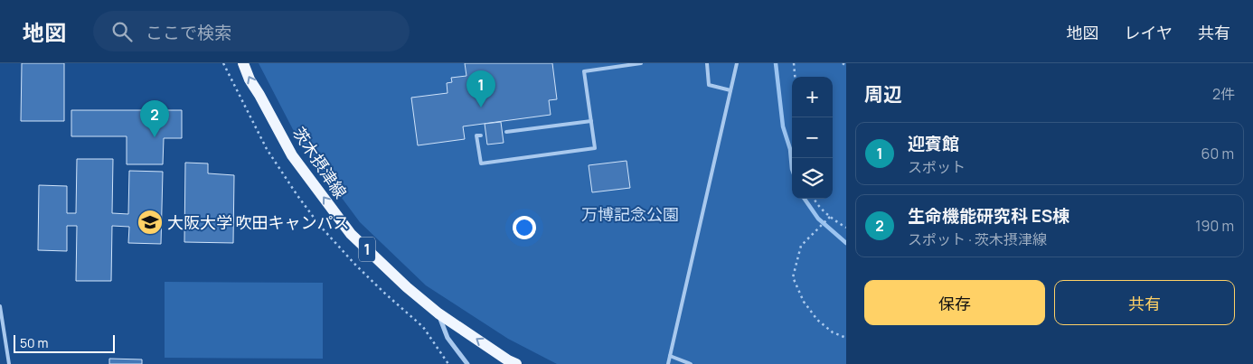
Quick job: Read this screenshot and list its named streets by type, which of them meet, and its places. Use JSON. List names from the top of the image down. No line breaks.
{"streets":{"main road":["茨木摂津線","1"]},"one_way":["茨木摂津線"],"parks":["万博記念公園"],"places":{"school or university":["大阪大学 吹田キャンパス"]},"scale_bar":"50 m","page":{"header":"地図","search":"ここで検索","nav":["地図","レイヤ","共有"],"heading":["周辺","2件"],"pins":["1","2"],"map_buttons":["+","−"],"list":[{"mark":"1","name":"迎賓館","note":"スポット","value":"60 m"},{"mark":"2","name":"生命機能研究科 ES棟","note":"スポット · 茨木摂津線","value":"190 m"}],"buttons":["保存","共有"],"scale":"50 m"}}
